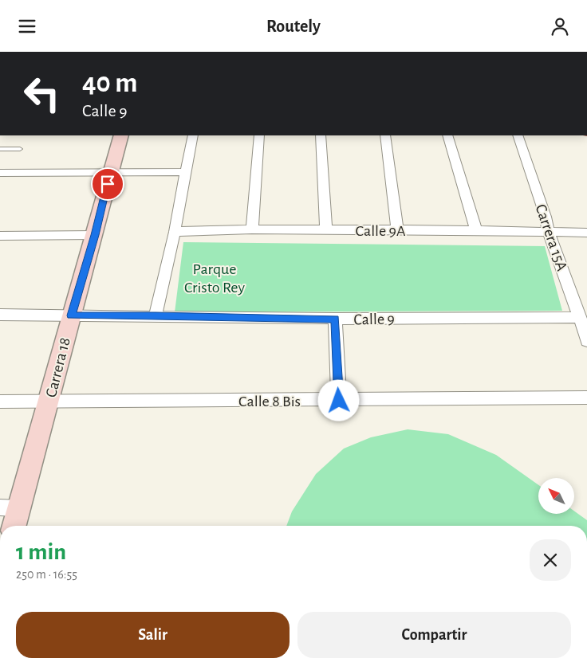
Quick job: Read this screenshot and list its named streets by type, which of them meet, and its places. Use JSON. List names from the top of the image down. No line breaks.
{"streets":{"main road":["Carrera 18"],"street":["Calle 9A","Carrera 15A","Calle 9","Calle 8 Bis"]},"crossings":[["Calle 9A","Carrera 15A"],["Carrera 15A","Calle 9"],["Calle 9","Carrera 18"],["Carrera 18","Calle 8 Bis"]],"parks":["Parque Cristo Rey"],"north":"top left","page":{"header":"Routely","turn":["40 m","Calle 9"],"heading":["1 min","250 m · 16:55"],"buttons":["Salir","Compartir"]}}
